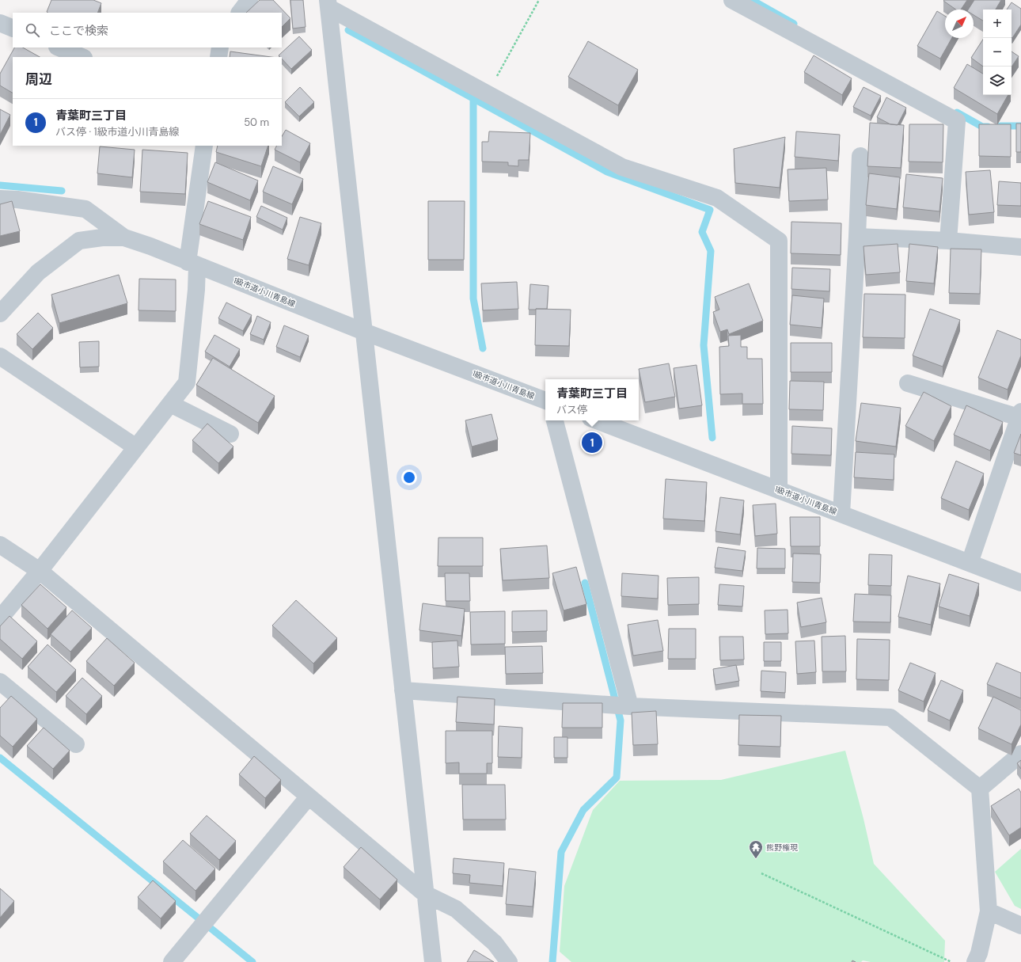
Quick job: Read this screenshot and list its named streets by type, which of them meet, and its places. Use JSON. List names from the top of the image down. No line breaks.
{"streets":{"street":["1級市道小川青島線"]},"places":{"temple":["熊野権現"]},"north":"top right","page":{"map_buttons":["+","−"],"search":"ここで検索","heading":"周辺","list":[{"mark":"1","name":"青葉町三丁目","note":"バス停 · 1級市道小川青島線","value":"50 m"}],"popup":["青葉町三丁目","バス停"],"pins":"1"}}
